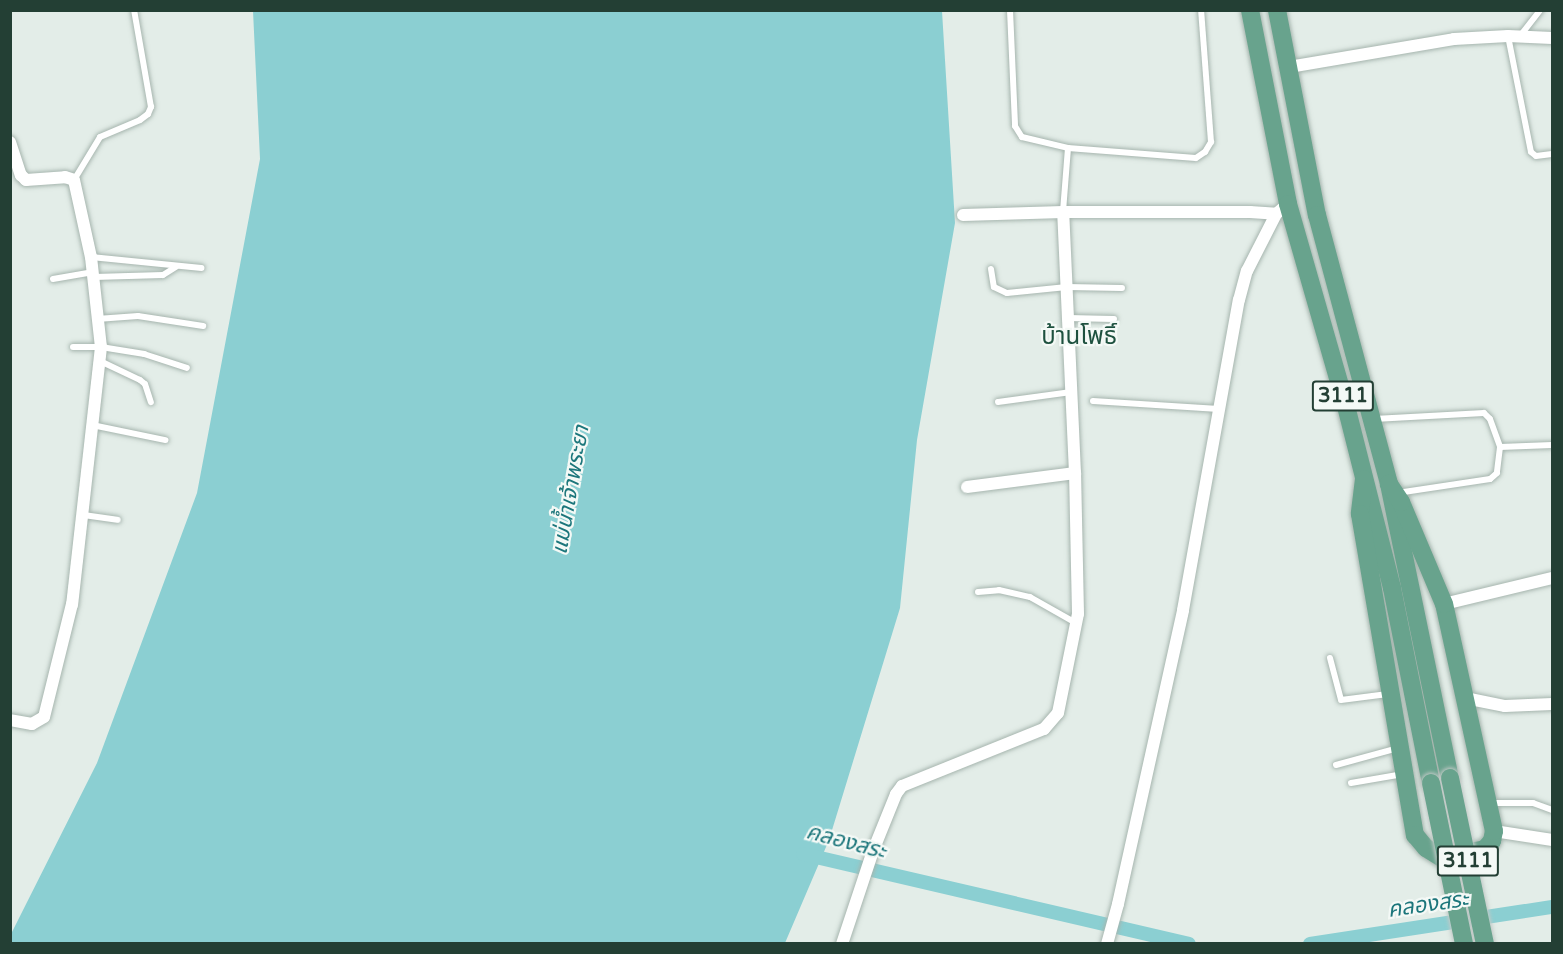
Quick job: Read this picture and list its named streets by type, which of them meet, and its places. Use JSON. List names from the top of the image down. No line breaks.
{"streets":{"main road":["3111"]},"districts":["บ้านโพธิ์"],"water":["แม่น้ำเจ้าพระยา","คลองสระ"]}
